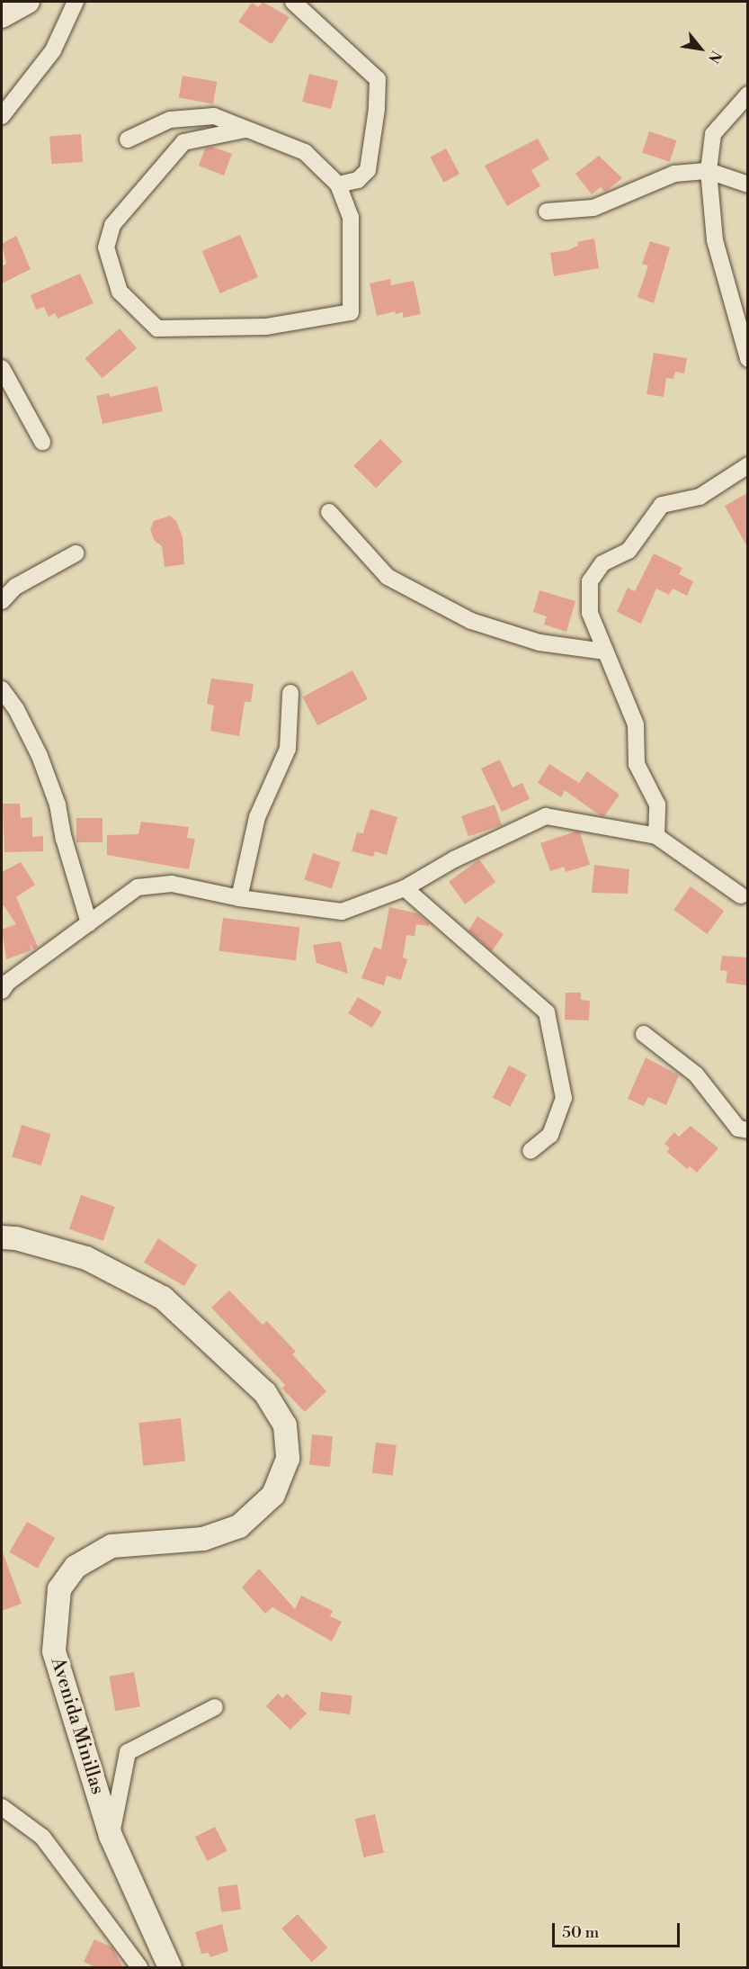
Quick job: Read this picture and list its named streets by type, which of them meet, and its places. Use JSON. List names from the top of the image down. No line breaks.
{"streets":{"street":["Avenida Minillas"]},"scale_bar":"50 m","north":"bottom right"}
